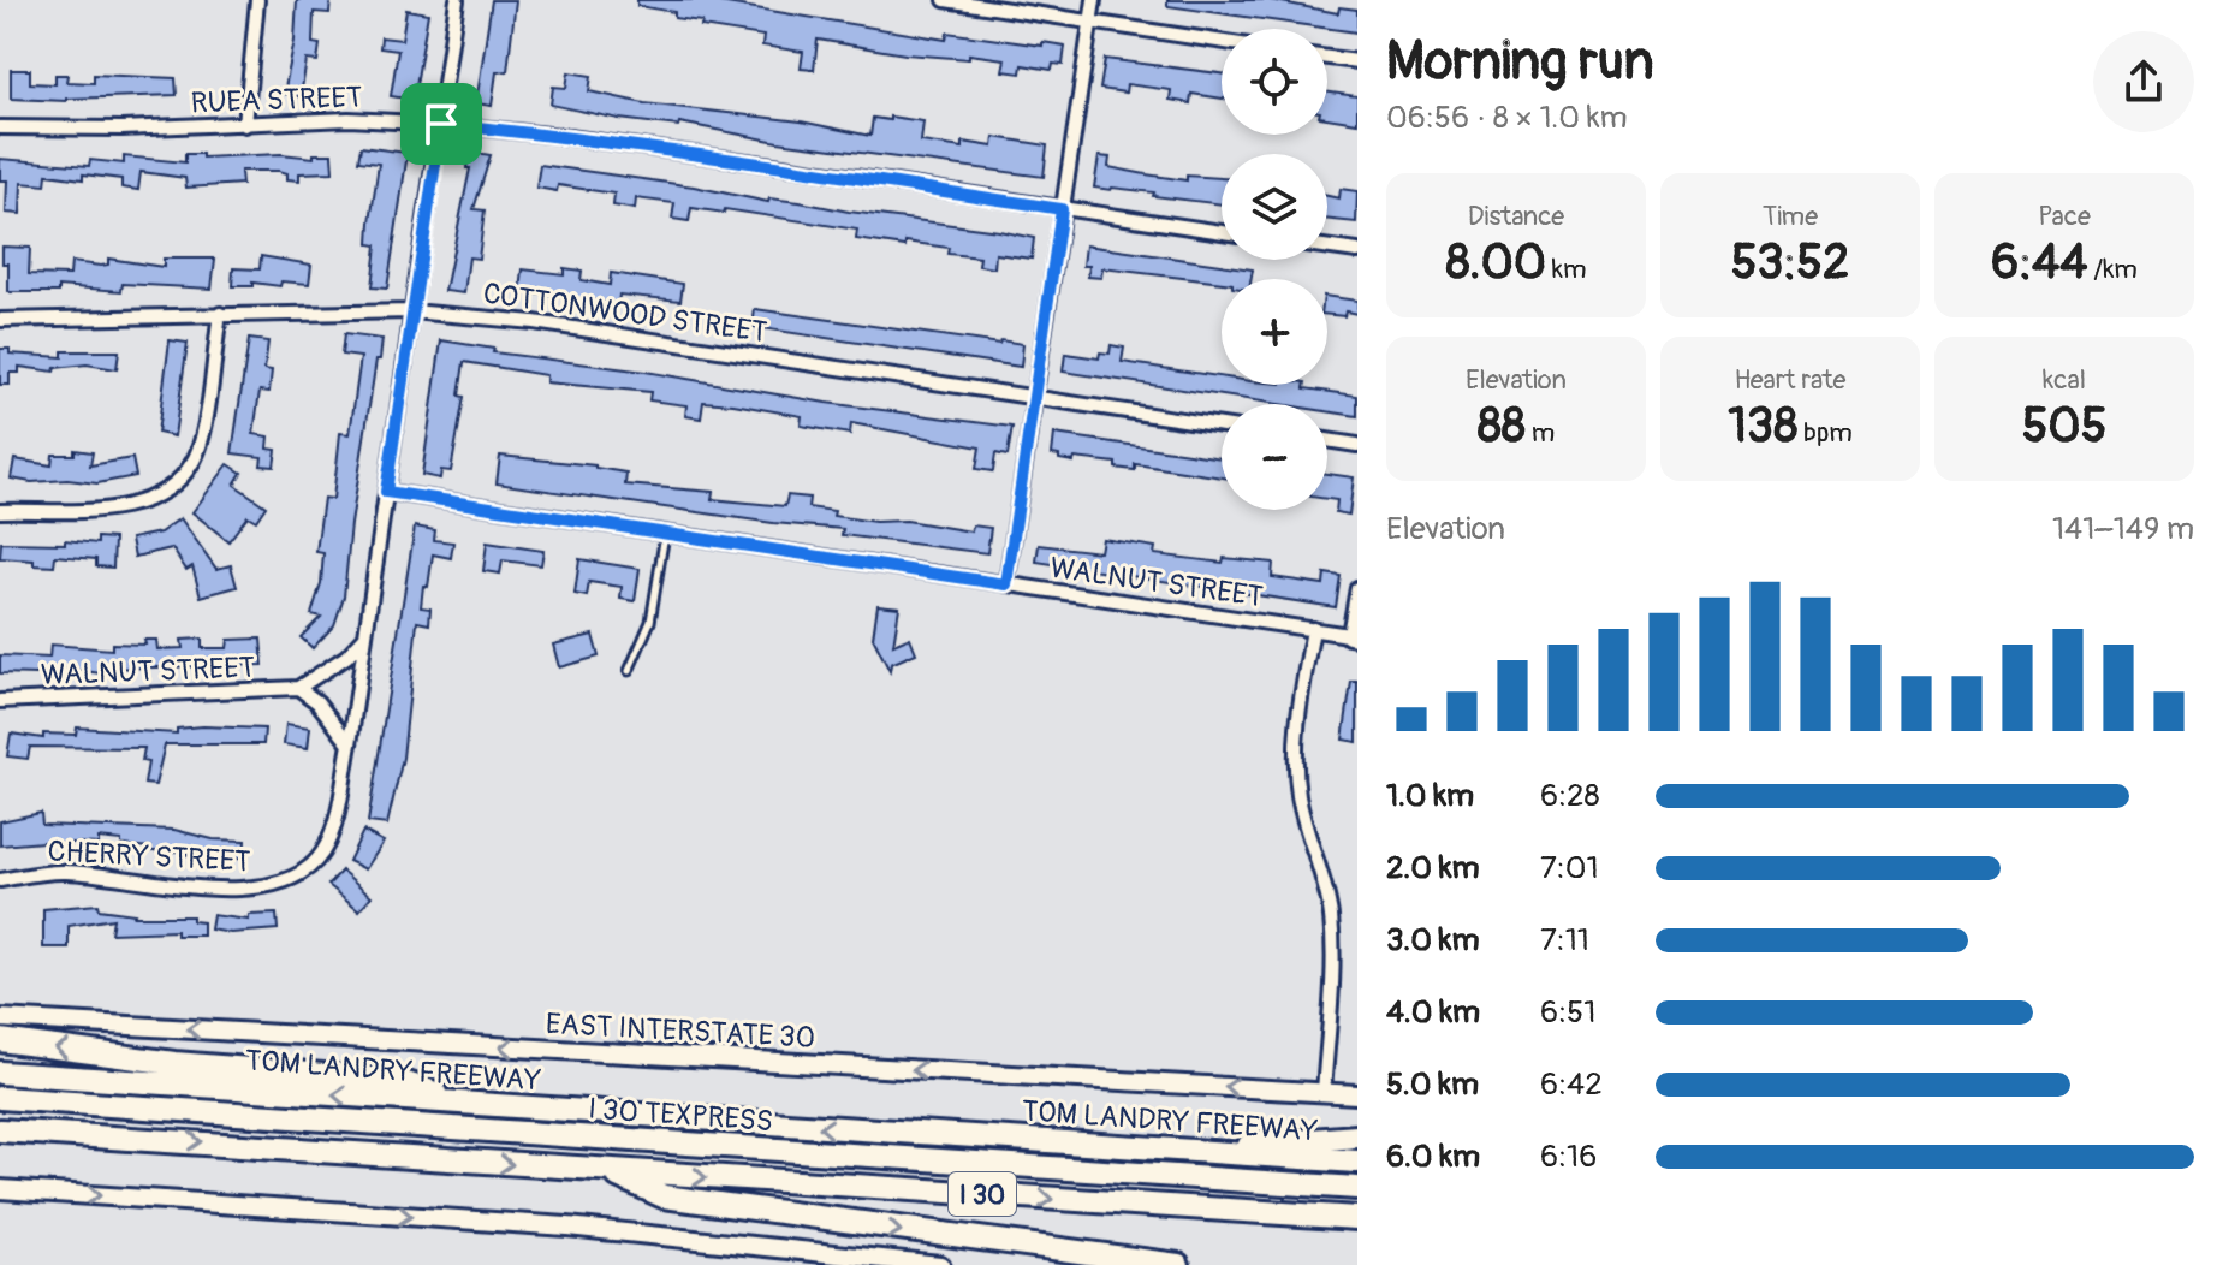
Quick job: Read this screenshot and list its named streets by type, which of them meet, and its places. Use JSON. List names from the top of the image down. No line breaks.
{"streets":{"highway":["TOM LANDRY FREEWAY","I 30 TEXPRESS","I 30"],"main road":["EAST INTERSTATE 30"],"street":["RUEA STREET","COTTONWOOD STREET","WALNUT STREET","CHERRY STREET"]},"crossings":[["WALNUT STREET","CHERRY STREET"]],"one_way":["EAST INTERSTATE 30"],"page":{"heading":["Morning run","06:56 · 8 × 1.0 km"],"map_buttons":["+","−"],"stats":[["Distance","8.00 km"],["Time","53:52"],["Pace","6:44 /km"],["Elevation","88 m"],["Heart rate","138 bpm"],["kcal","505"]],"chart":["Elevation","141–149 m"],"list":[{"name":"1.0 km","note":"6:28"},{"name":"2.0 km","note":"7:01"},{"name":"3.0 km","note":"7:11"},{"name":"4.0 km","note":"6:51"},{"name":"5.0 km","note":"6:42"},{"name":"6.0 km","note":"6:16"}]}}
